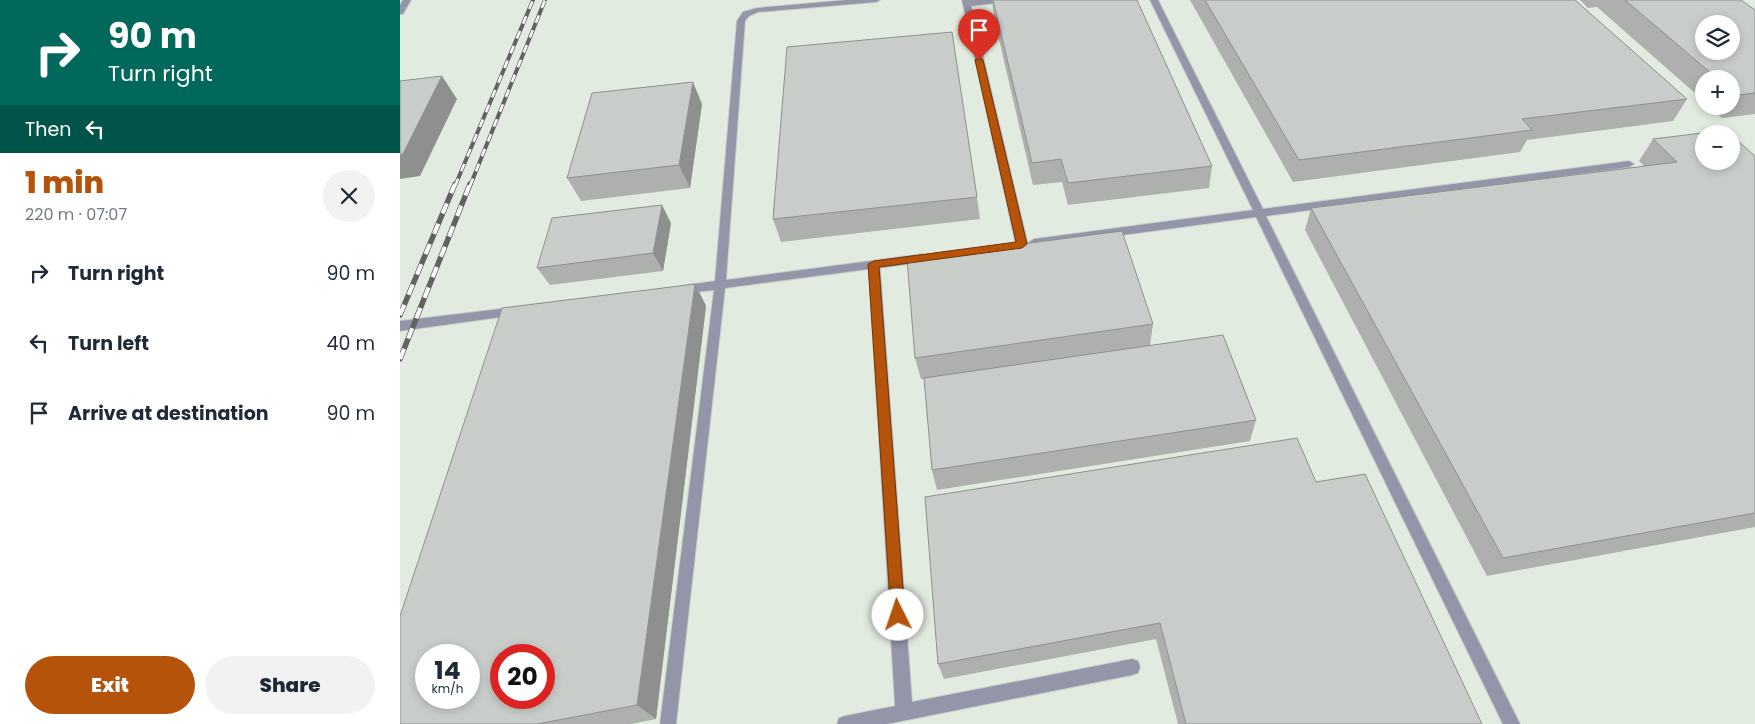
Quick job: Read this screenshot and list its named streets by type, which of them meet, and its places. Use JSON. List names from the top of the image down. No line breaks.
{"page":{"turn":["90 m","Turn right"],"map_buttons":["+","−"],"then":"Then","heading":["1 min","220 m · 07:07"],"list":[{"name":"Turn right","value":"90 m"},{"name":"Turn left","value":"40 m"},{"name":"Arrive at destination","value":"90 m"}],"speed":"14 km/h","limit":"20","buttons":["Exit","Share"]}}
